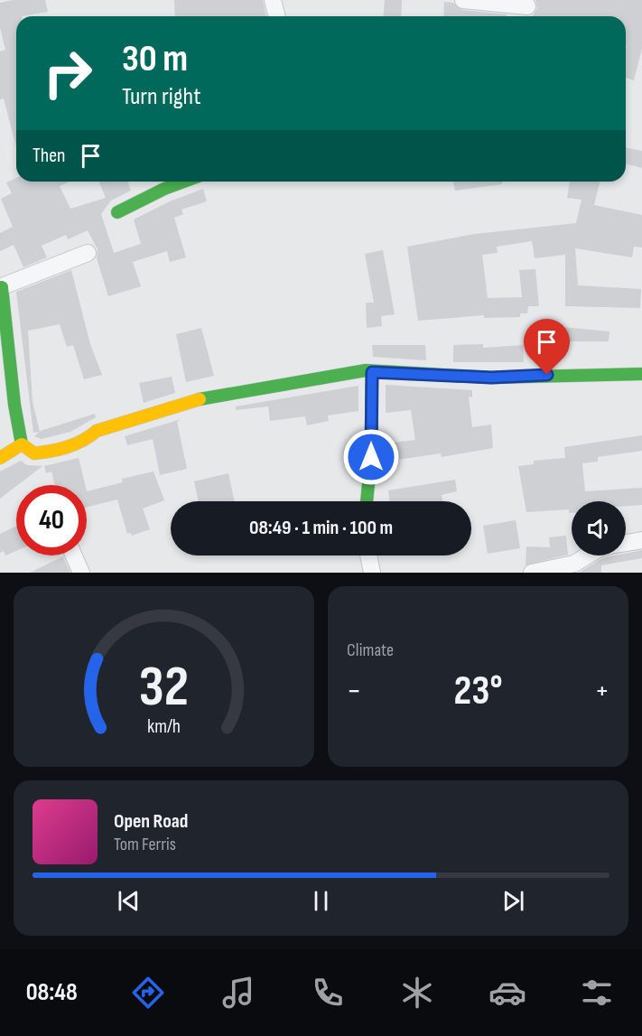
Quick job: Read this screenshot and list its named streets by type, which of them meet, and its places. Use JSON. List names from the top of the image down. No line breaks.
{"page":{"turn":["30 m","Turn right"],"then":"Then","limit":"40","trip":"08:49 · 1 min · 100 m","tile":"Climate","heat":["−","23°","+"],"song":["Open Road","Tom Ferris"],"tabs":"08:48","gauge":["32","km/h"]}}
